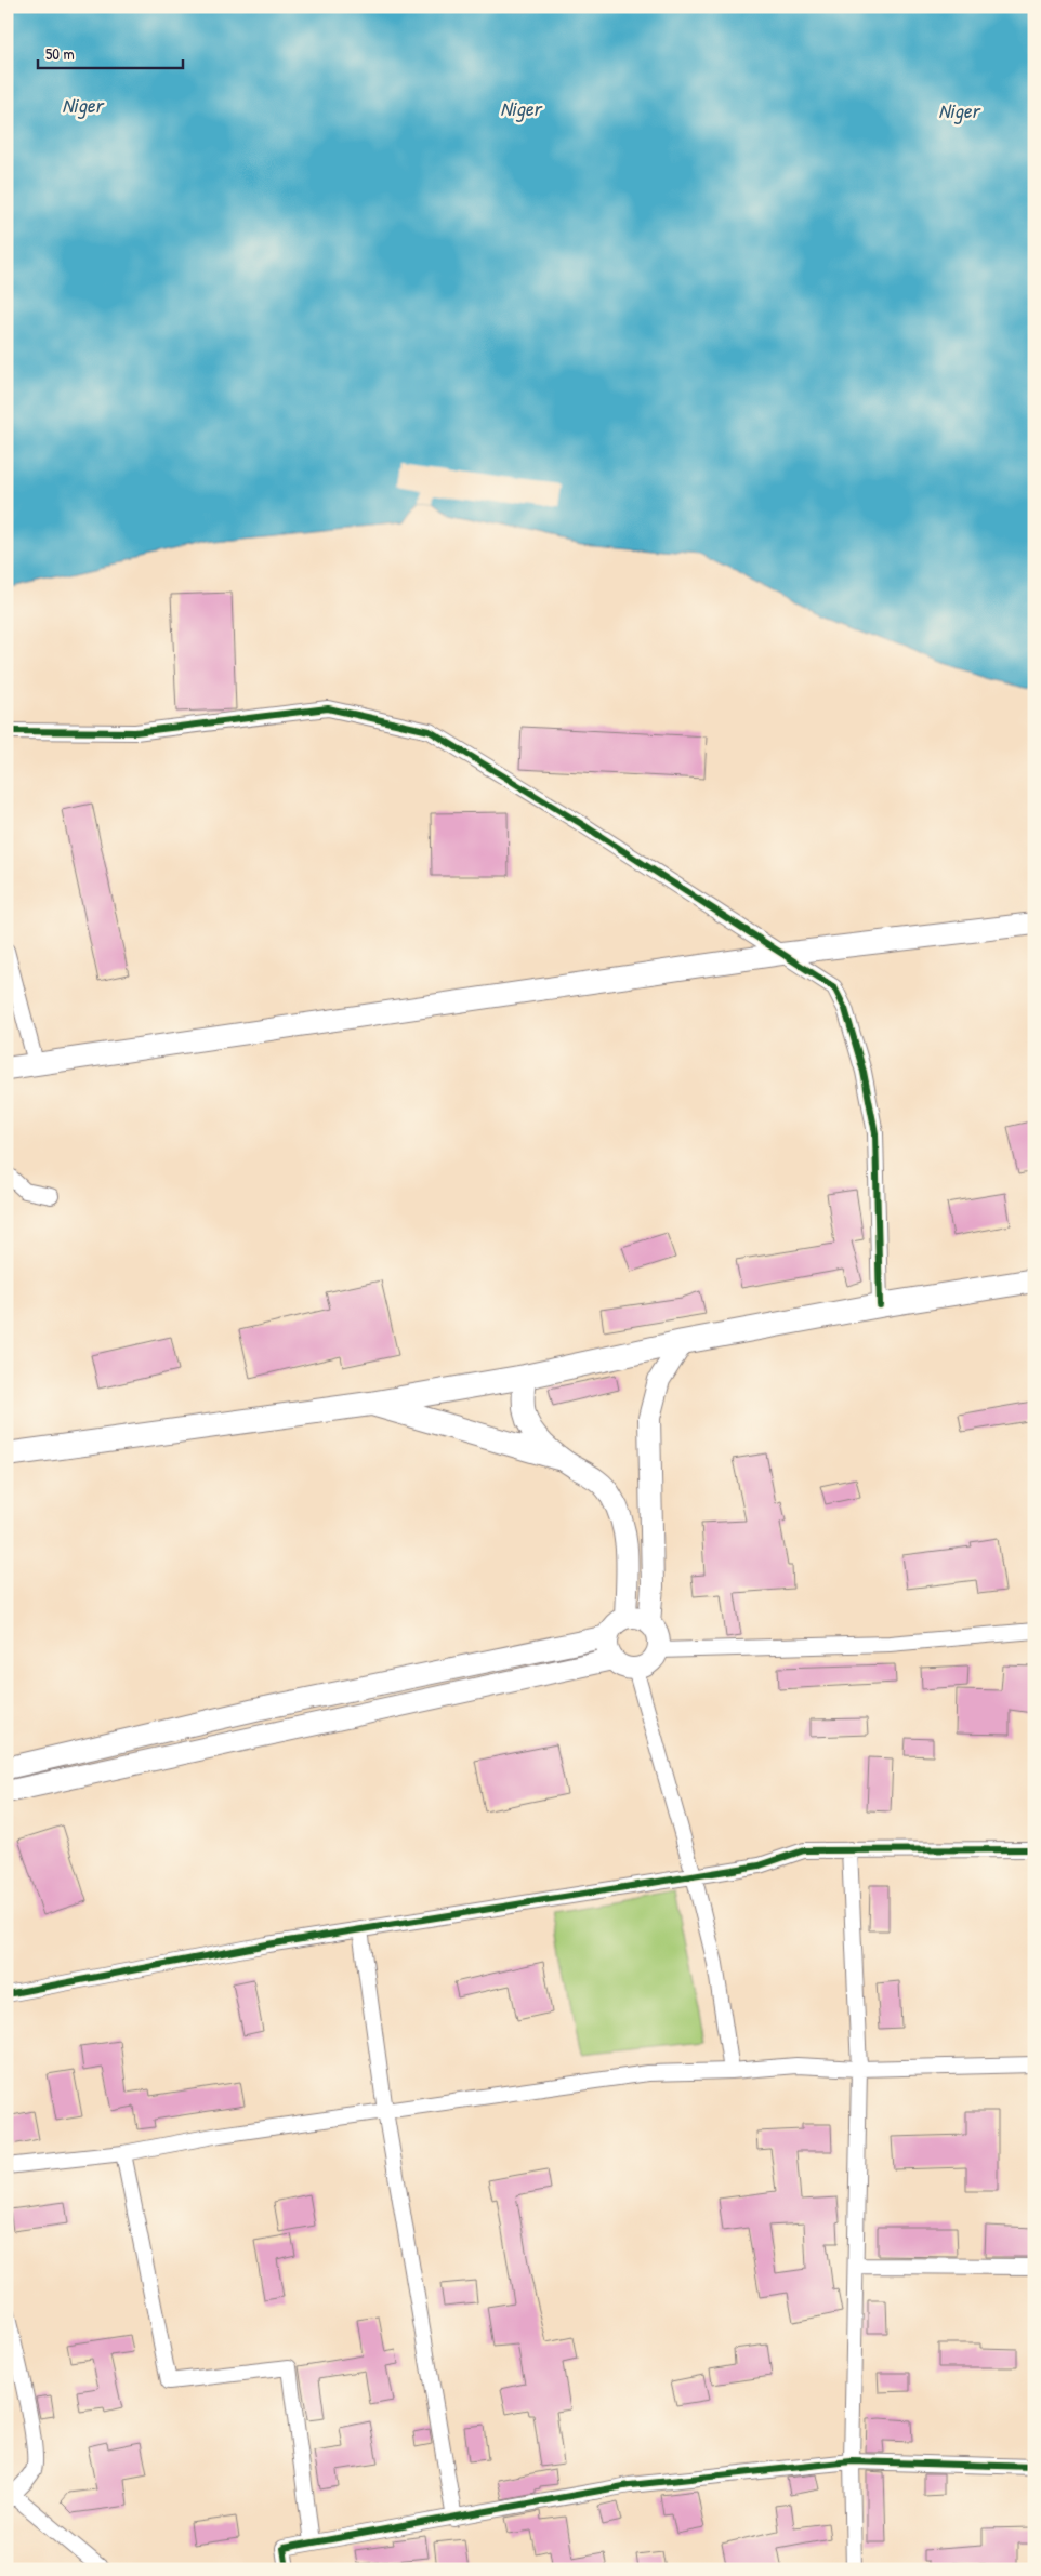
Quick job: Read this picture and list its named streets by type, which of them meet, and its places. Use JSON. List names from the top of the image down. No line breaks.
{"water":["Niger"],"scale_bar":"50 m"}
